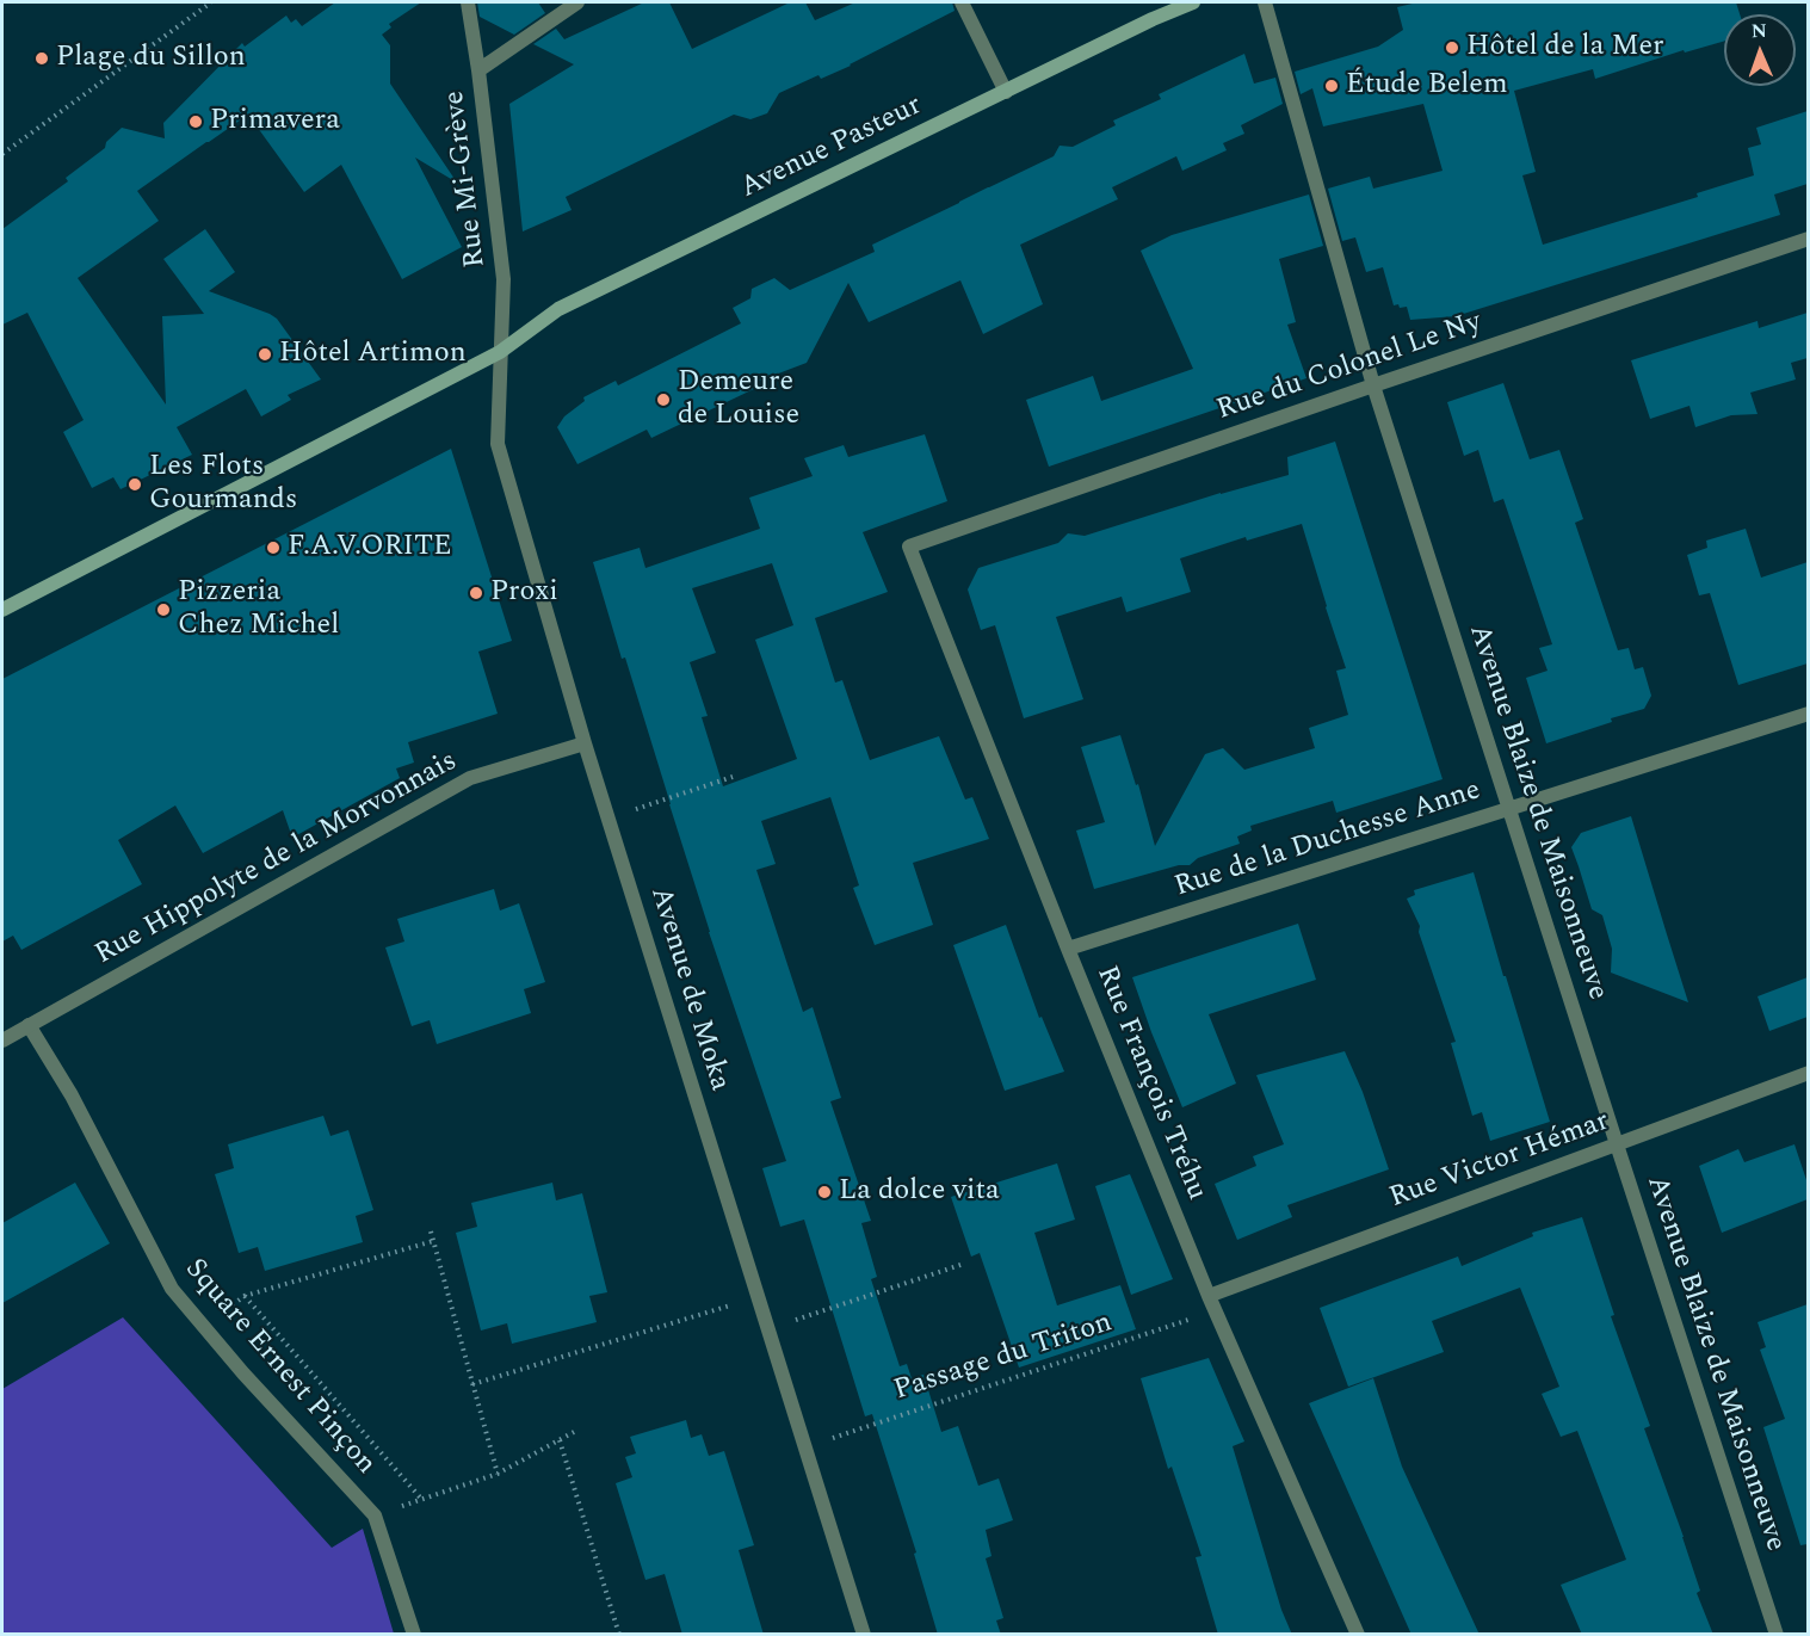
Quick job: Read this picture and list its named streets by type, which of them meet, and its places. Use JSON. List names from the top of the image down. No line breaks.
{"streets":{"main road":["Avenue Pasteur"],"street":["Rue Mi-Grève","Rue du Colonel Le Ny","Avenue Blaize de Maisonneuve","Rue de la Duchesse Anne","Rue Hippolyte de la Morvonnais","Avenue de Moka","Rue François Tréhu","Rue Victor Hémar","Square Ernest Pinçon"],"path":["Passage du Triton"]},"crossings":[["Avenue Pasteur","Rue Mi-Grève"],["Avenue Pasteur","Avenue de Moka"],["Rue Mi-Grève","Avenue de Moka"],["Rue du Colonel Le Ny","Avenue Blaize de Maisonneuve"],["Rue du Colonel Le Ny","Rue François Tréhu"],["Avenue Blaize de Maisonneuve","Rue de la Duchesse Anne"],["Avenue Blaize de Maisonneuve","Rue Victor Hémar"],["Rue de la Duchesse Anne","Rue François Tréhu"],["Rue Hippolyte de la Morvonnais","Avenue de Moka"],["Rue Hippolyte de la Morvonnais","Square Ernest Pinçon"],["Avenue de Moka","Passage du Triton"],["Rue François Tréhu","Rue Victor Hémar"],["Rue François Tréhu","Passage du Triton"]],"places":["Hôtel de la Mer","Plage du Sillon","Étude Belem","Primavera","Hôtel Artimon","Demeure de Louise","Les Flots Gourmands","F.A.V.ORITE","Proxi","Pizzeria Chez Michel","La dolce vita"],"north":"top"}
